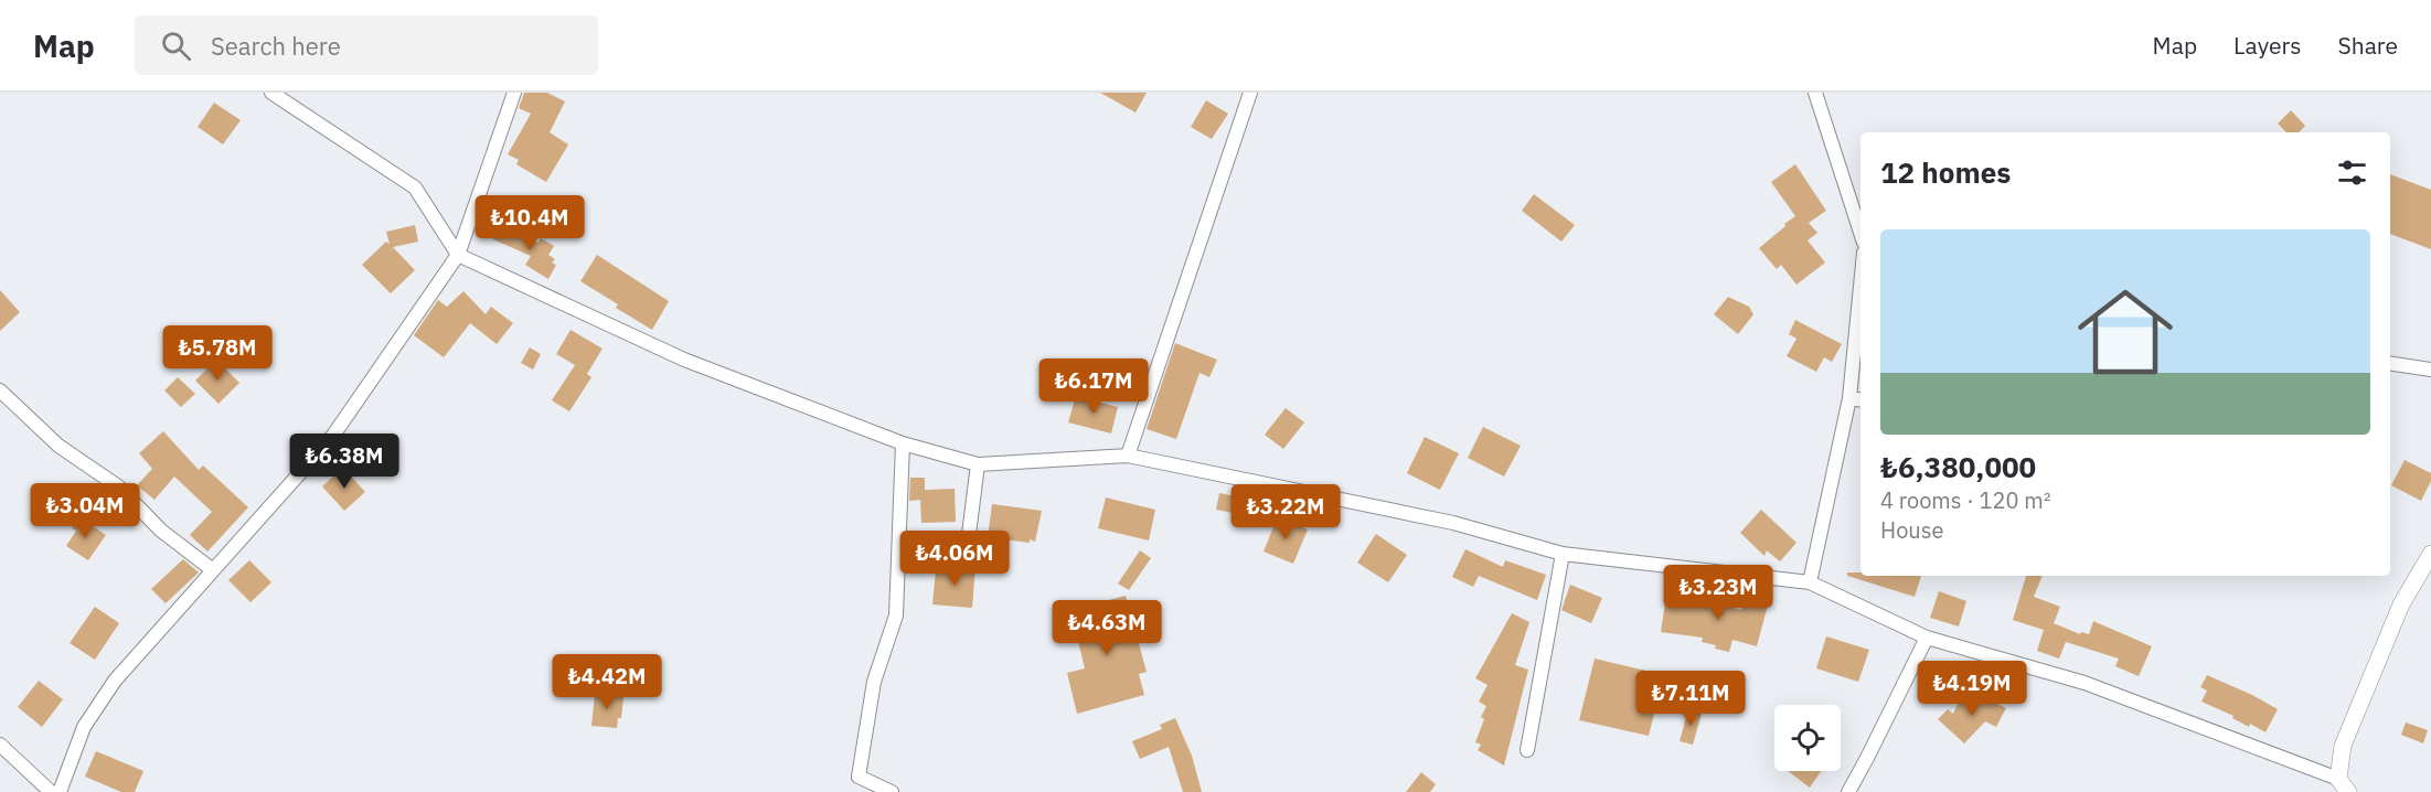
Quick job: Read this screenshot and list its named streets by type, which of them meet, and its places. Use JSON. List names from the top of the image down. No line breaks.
{"page":{"header":"Map","search":"Search here","nav":["Map","Layers","Share"],"heading":"12 homes","price":["₺10.4M","₺5.78M","₺6.17M","₺6.38M","₺3.04M","₺3.22M","₺4.06M","₺3.23M","₺4.63M","₺4.42M","₺4.19M","₺7.11M"],"list":[{"name":"₺6,380,000","note":"4 rooms · 120 m² · House"}]}}
